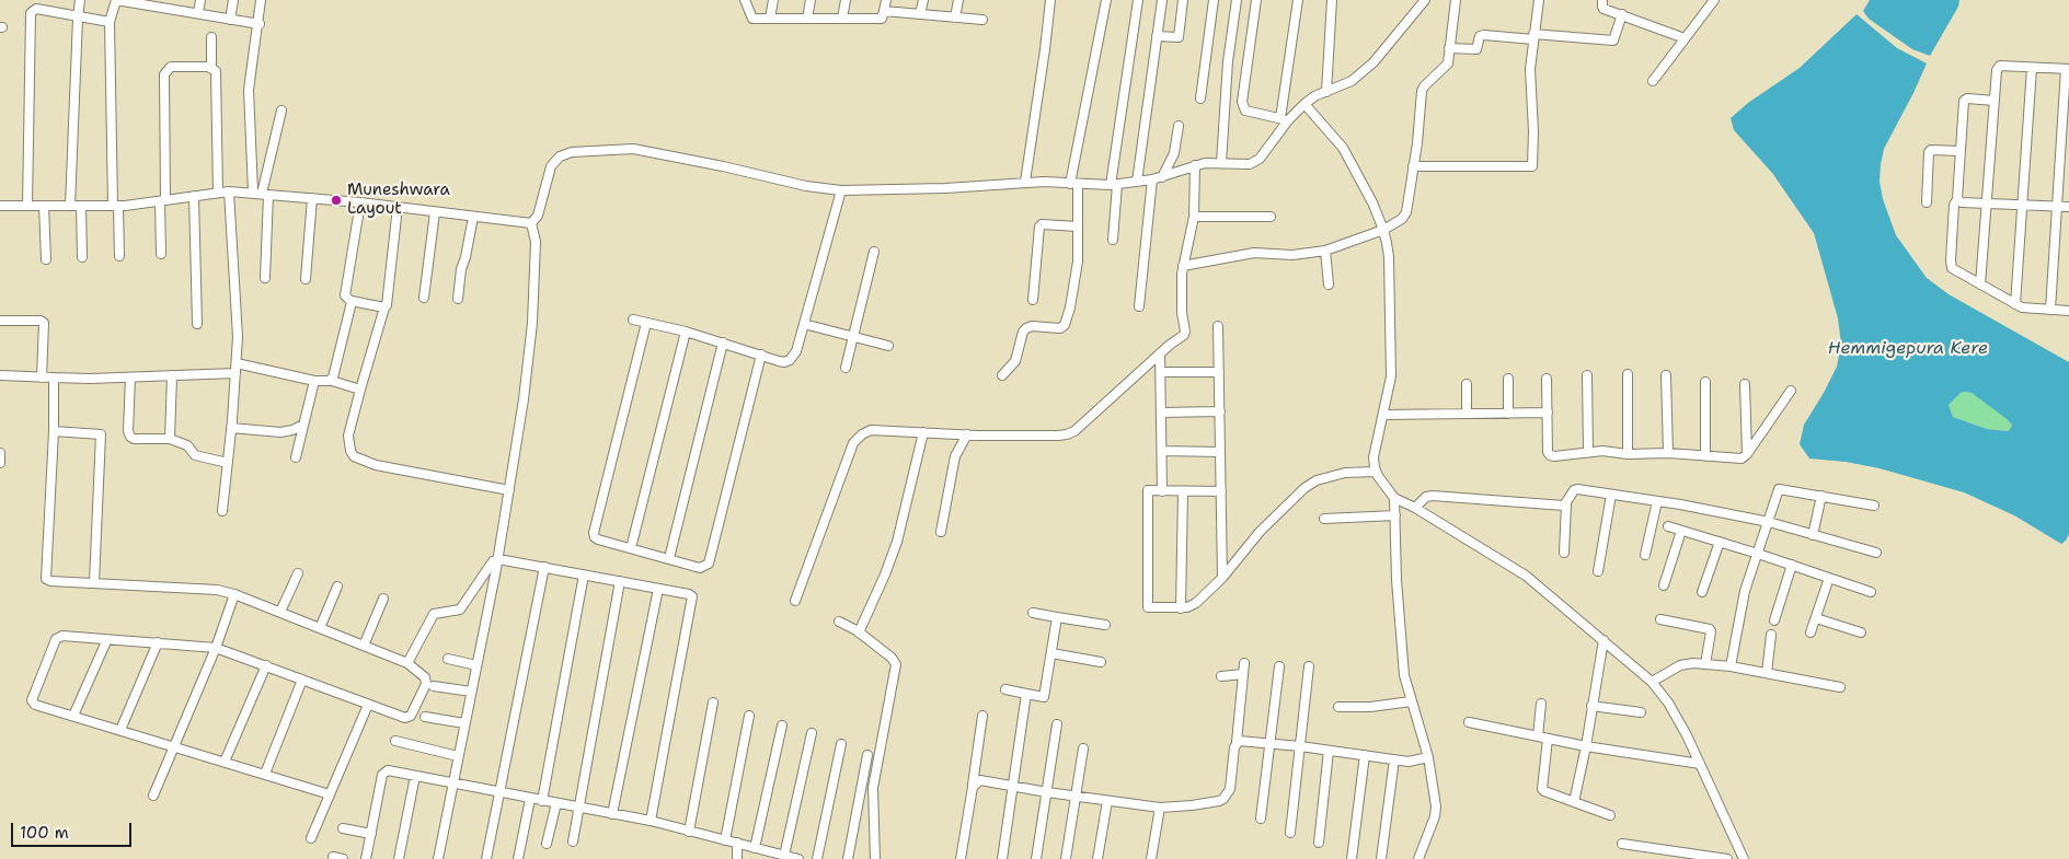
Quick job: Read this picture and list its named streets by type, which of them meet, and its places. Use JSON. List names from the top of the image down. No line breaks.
{"water":["Hemmigepura Kere"],"places":["Muneshwara Layout"],"scale_bar":"100 m"}
